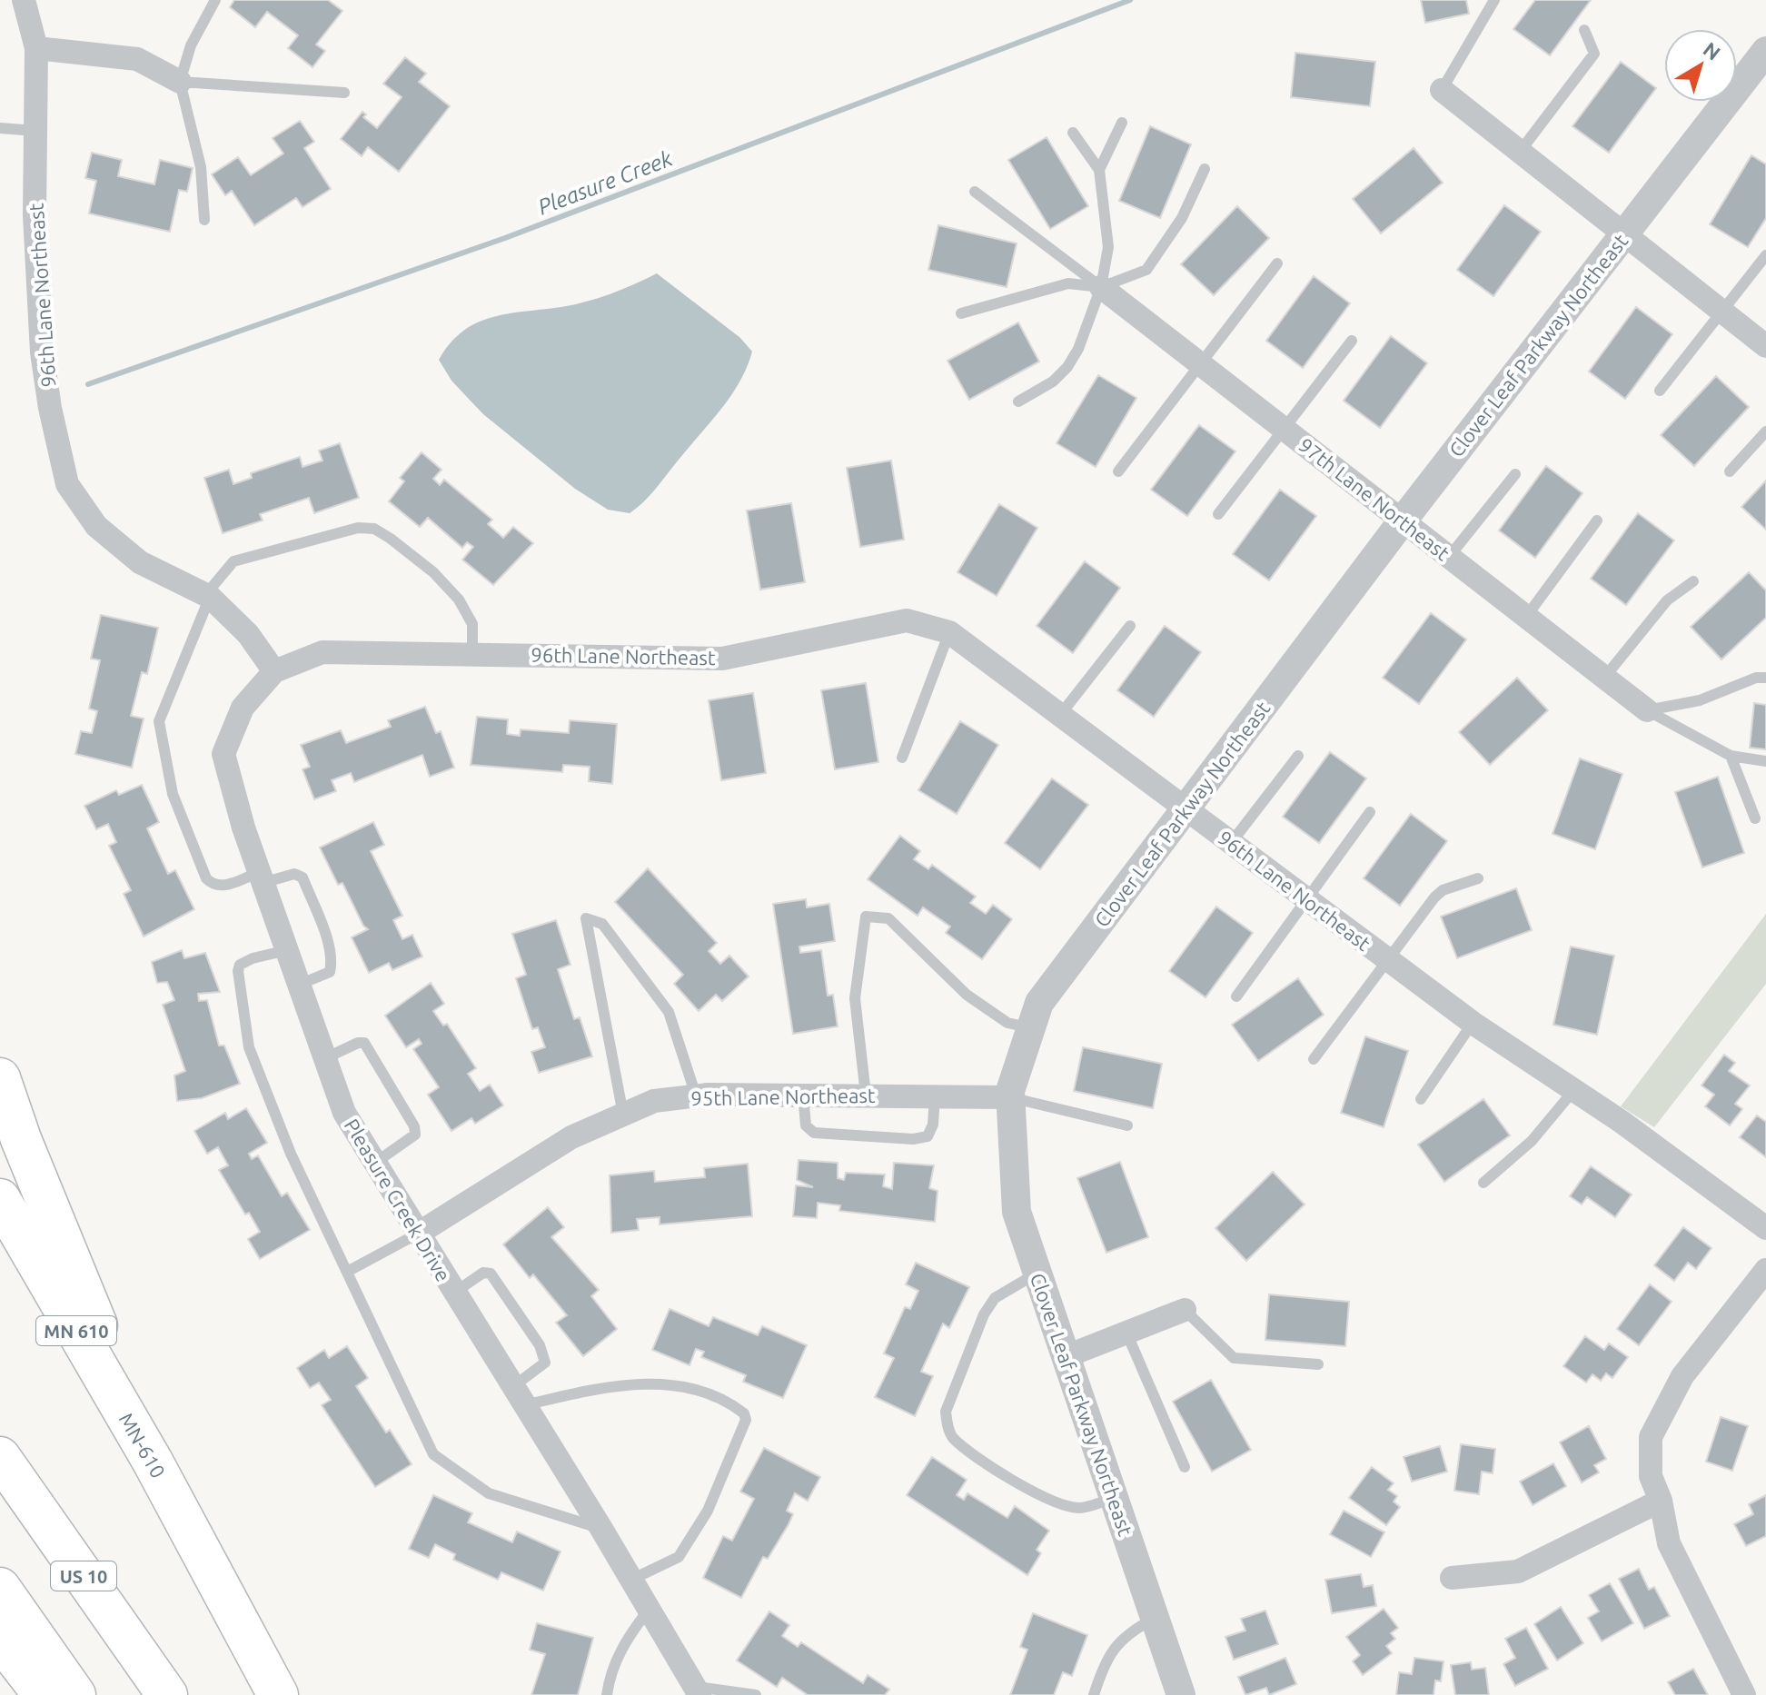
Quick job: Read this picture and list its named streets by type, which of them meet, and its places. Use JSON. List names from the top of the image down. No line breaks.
{"streets":{"highway":["MN 610","MN-610","US 10"],"street":["96th Lane Northeast","Clover Leaf Parkway Northeast","97th Lane Northeast","95th Lane Northeast","Pleasure Creek Drive"]},"crossings":[["96th Lane Northeast","Clover Leaf Parkway Northeast"],["96th Lane Northeast","Pleasure Creek Drive"],["Clover Leaf Parkway Northeast","97th Lane Northeast"],["Clover Leaf Parkway Northeast","95th Lane Northeast"],["95th Lane Northeast","Pleasure Creek Drive"]],"water":["Pleasure Creek"],"north":"top right"}
